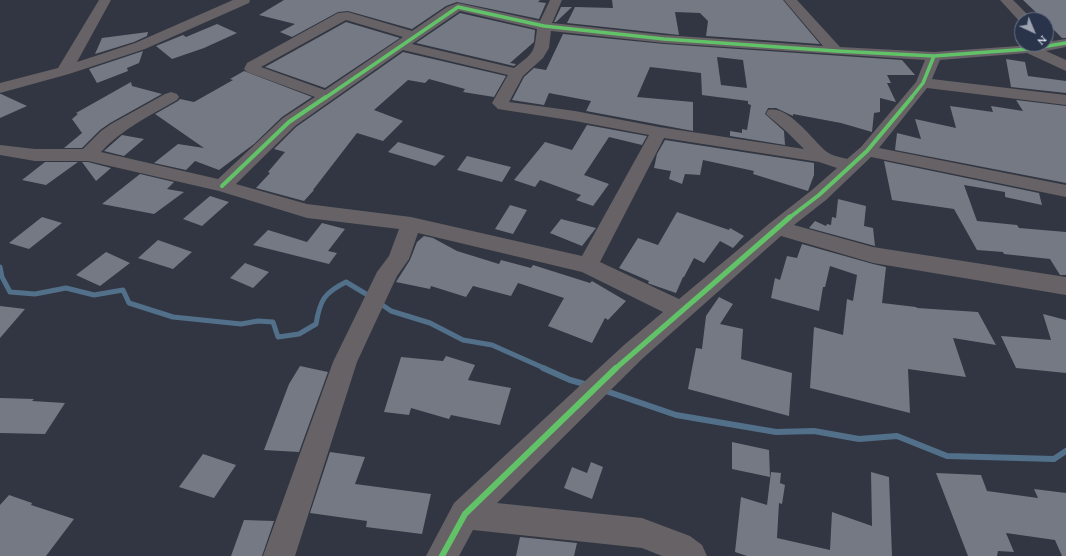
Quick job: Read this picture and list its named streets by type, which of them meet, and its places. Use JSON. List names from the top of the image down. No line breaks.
{"north":"bottom right"}
